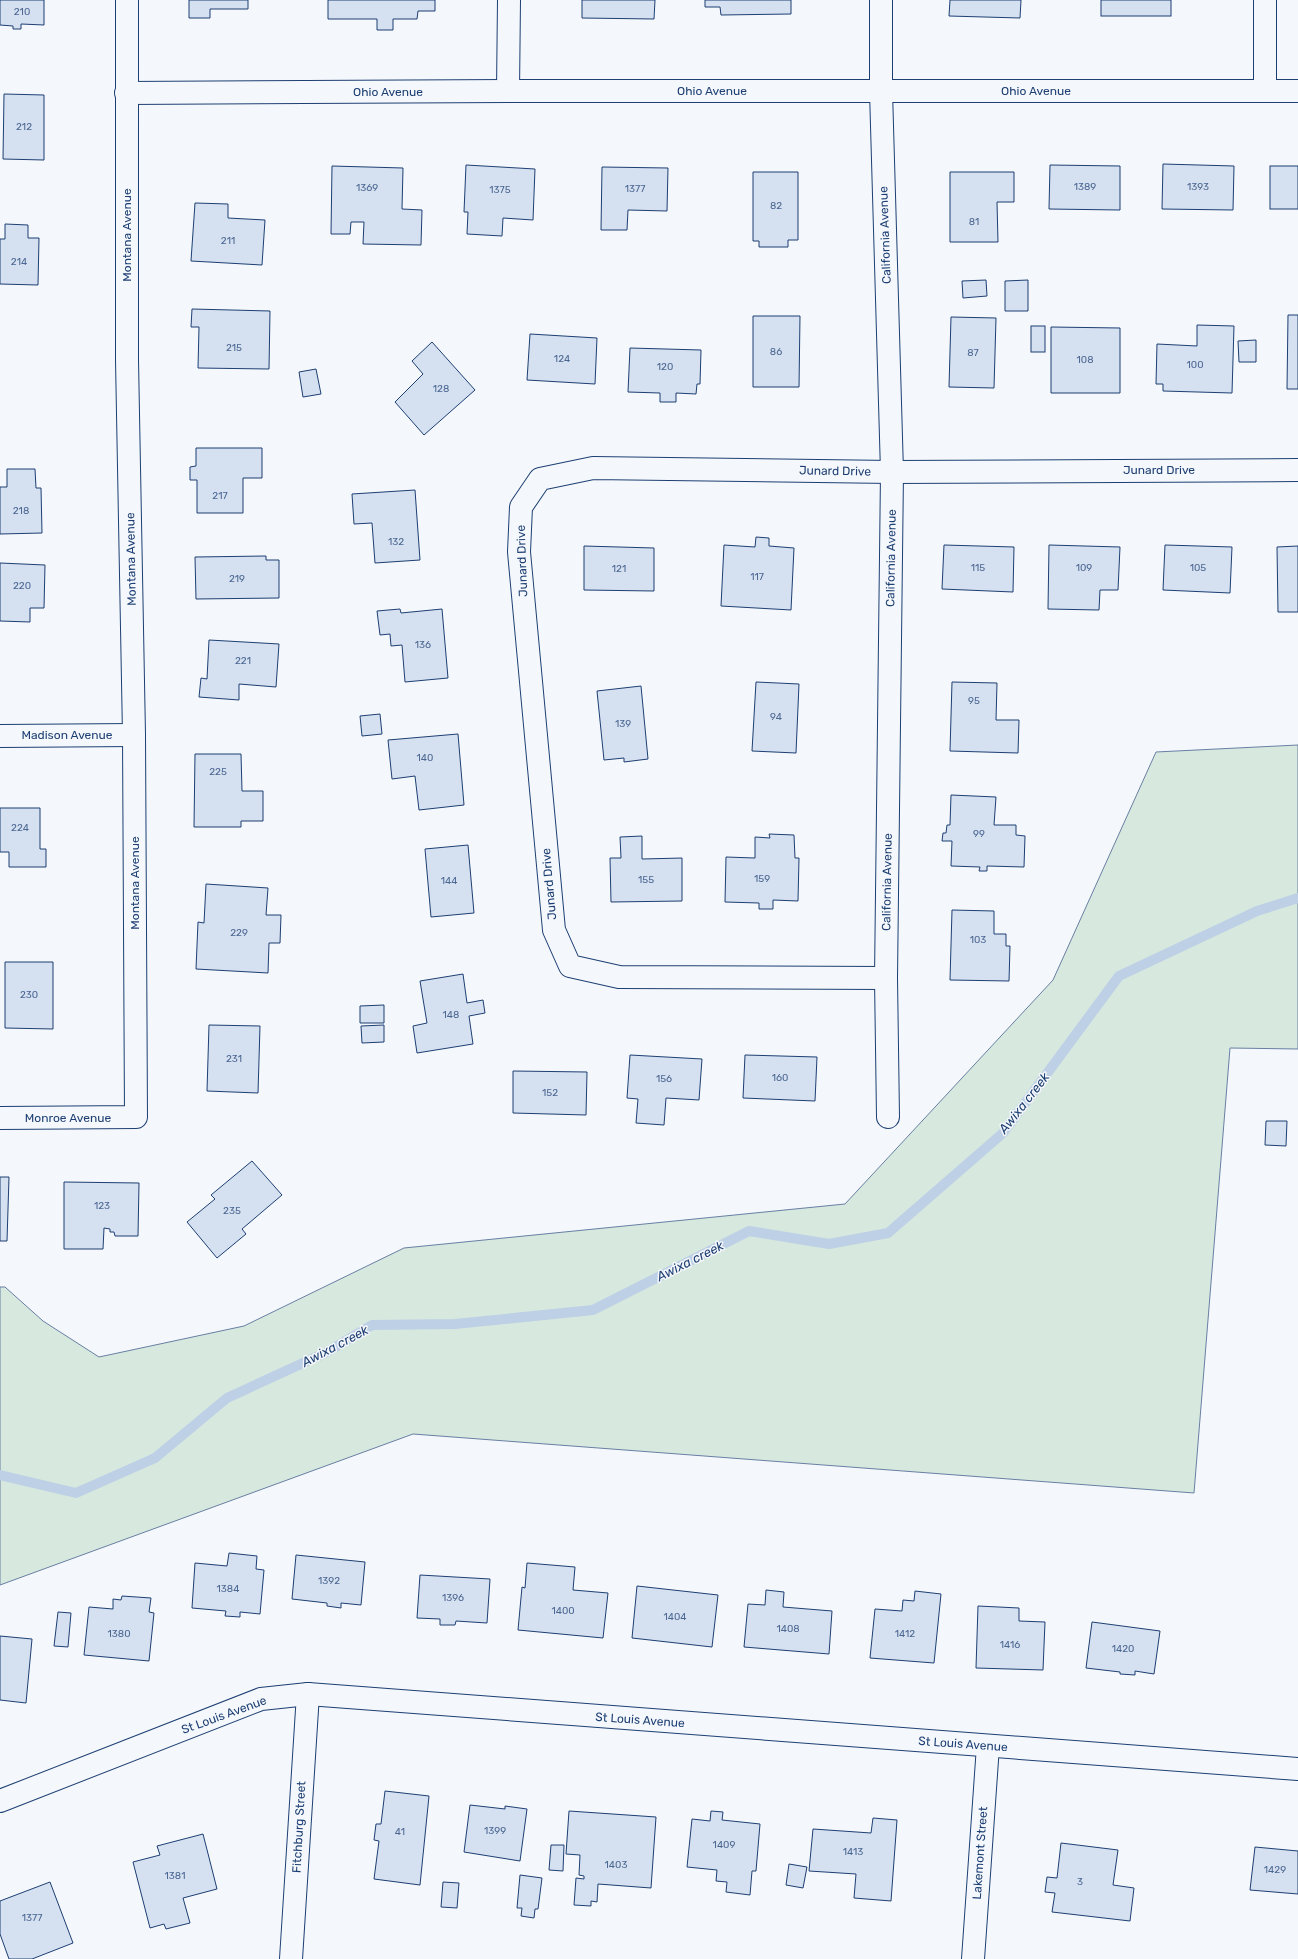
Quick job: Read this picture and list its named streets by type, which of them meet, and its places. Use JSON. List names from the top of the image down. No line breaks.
{"streets":{"street":["Ohio Avenue","Montana Avenue","California Avenue","Junard Drive","Madison Avenue","Monroe Avenue","St Louis Avenue","Fitchburg Street","Lakemont Street"]},"crossings":[["Ohio Avenue","Montana Avenue"],["Ohio Avenue","California Avenue"],["Montana Avenue","Madison Avenue"],["Montana Avenue","Monroe Avenue"],["California Avenue","Junard Drive"],["St Louis Avenue","Fitchburg Street"],["St Louis Avenue","Lakemont Street"]],"water":["Awixa creek"],"house_numbers":["210","212","1389","1393","1369","1377","1375","82","81","211","214","215","86","87","124","108","100","120","128","217","218","132","115","109","105","121","117","219","220","136","221","95","94","139","140","225","224","99","159","155","144","229","103","230","148","231","160","156","152","123","235","1392","1384","1396","1400","1404","1408","1380","1412","1416","1420","1399","41","1409","1413","1403","1429","1381","3","1377"]}
